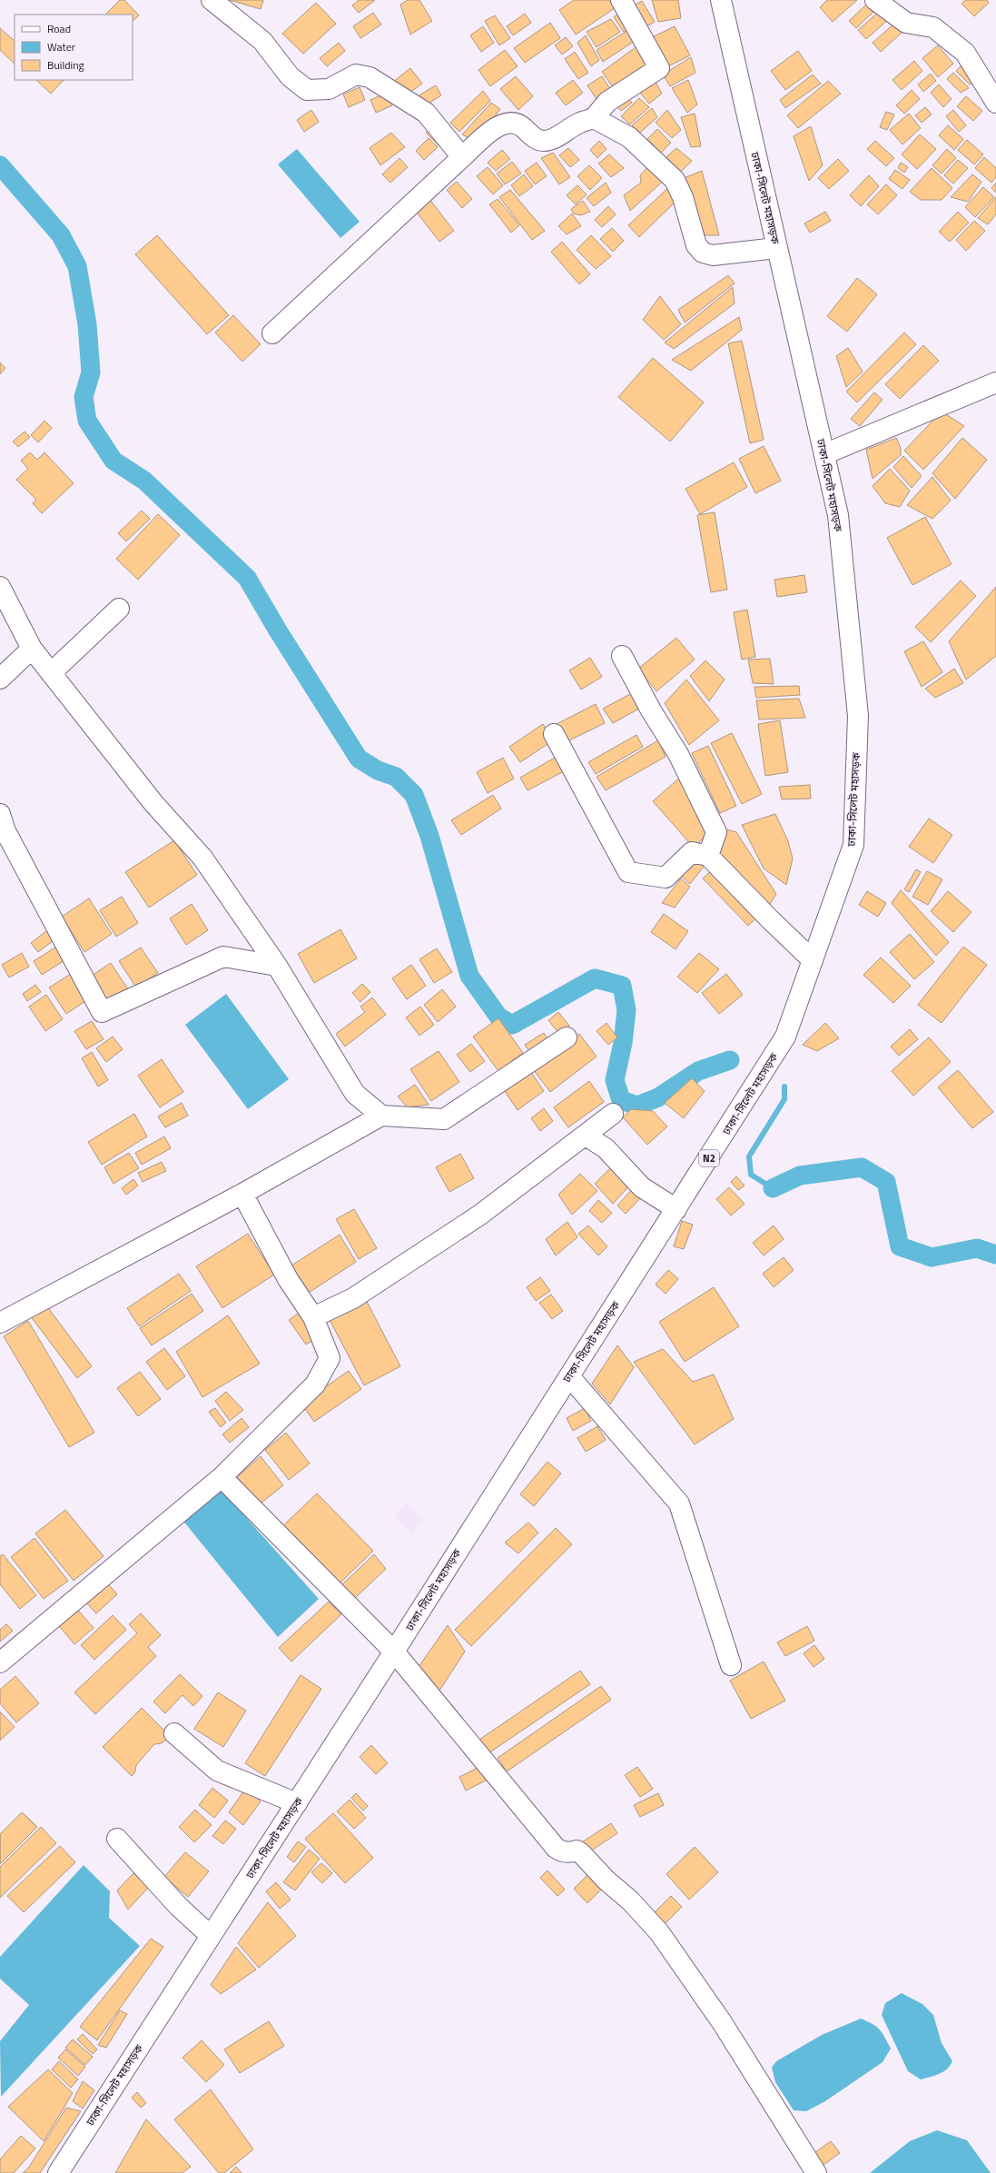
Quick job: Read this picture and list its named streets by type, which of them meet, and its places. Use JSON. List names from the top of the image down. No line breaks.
{"streets":{"main road":["ঢাকা-সিলেট মহাসড়ক","N2"]},"legend":["Road","Water","Building"]}
